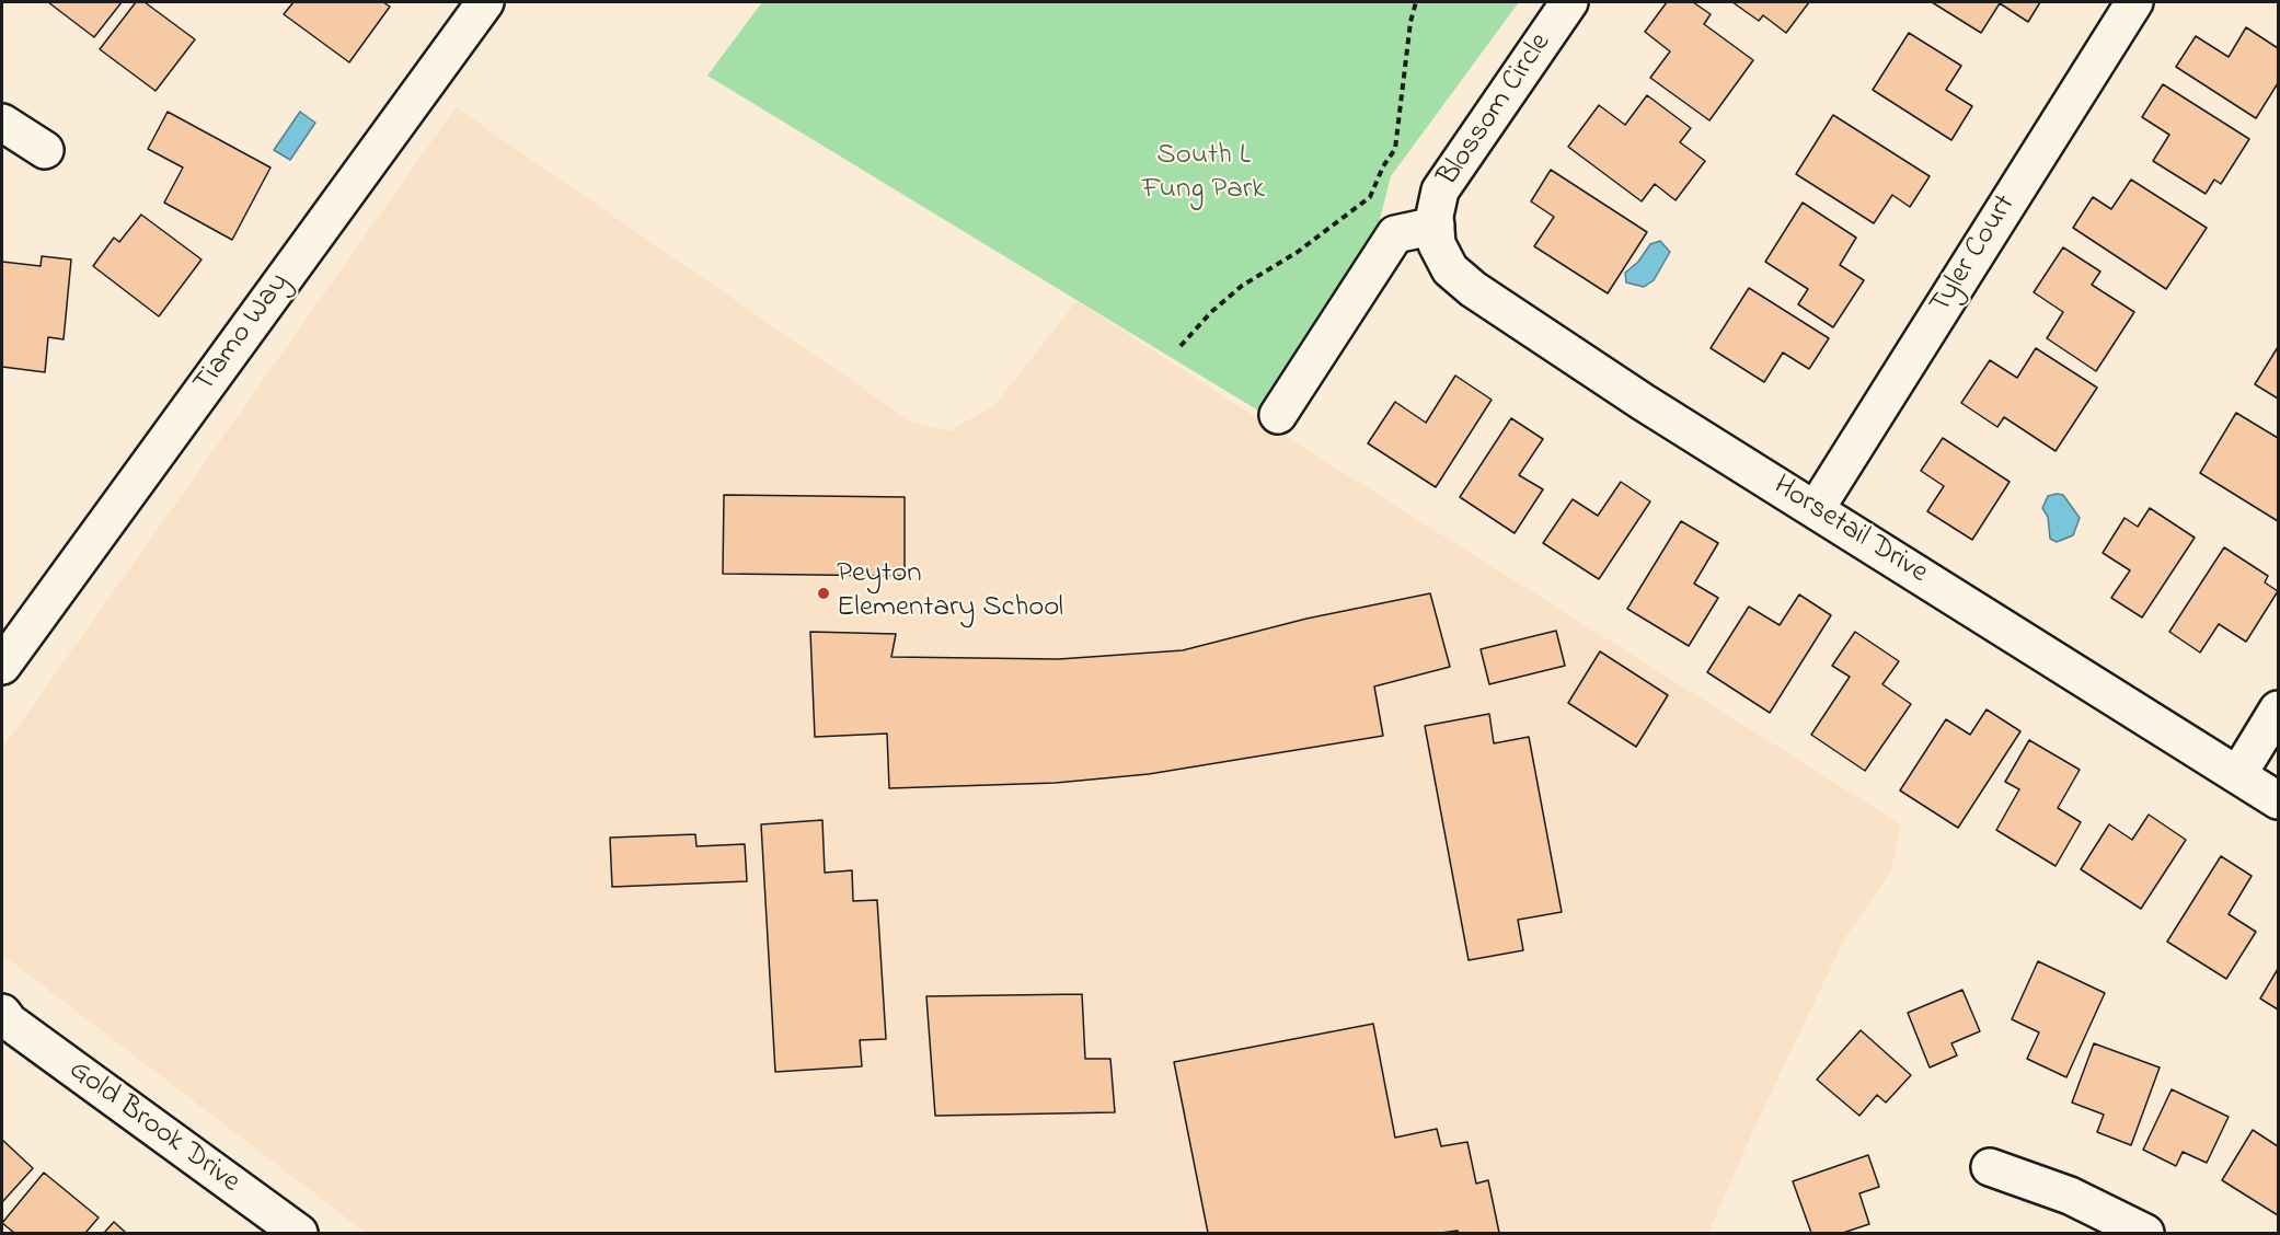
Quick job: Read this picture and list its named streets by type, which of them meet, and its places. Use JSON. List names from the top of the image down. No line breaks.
{"streets":{"street":["Blossom Circle","Tyler Court","Tiamo Way","Horsetail Drive","Gold Brook Drive"]},"crossings":[["Blossom Circle","Horsetail Drive"],["Tyler Court","Horsetail Drive"]],"parks":["South L Fung Park"],"places":["Peyton Elementary School"]}
